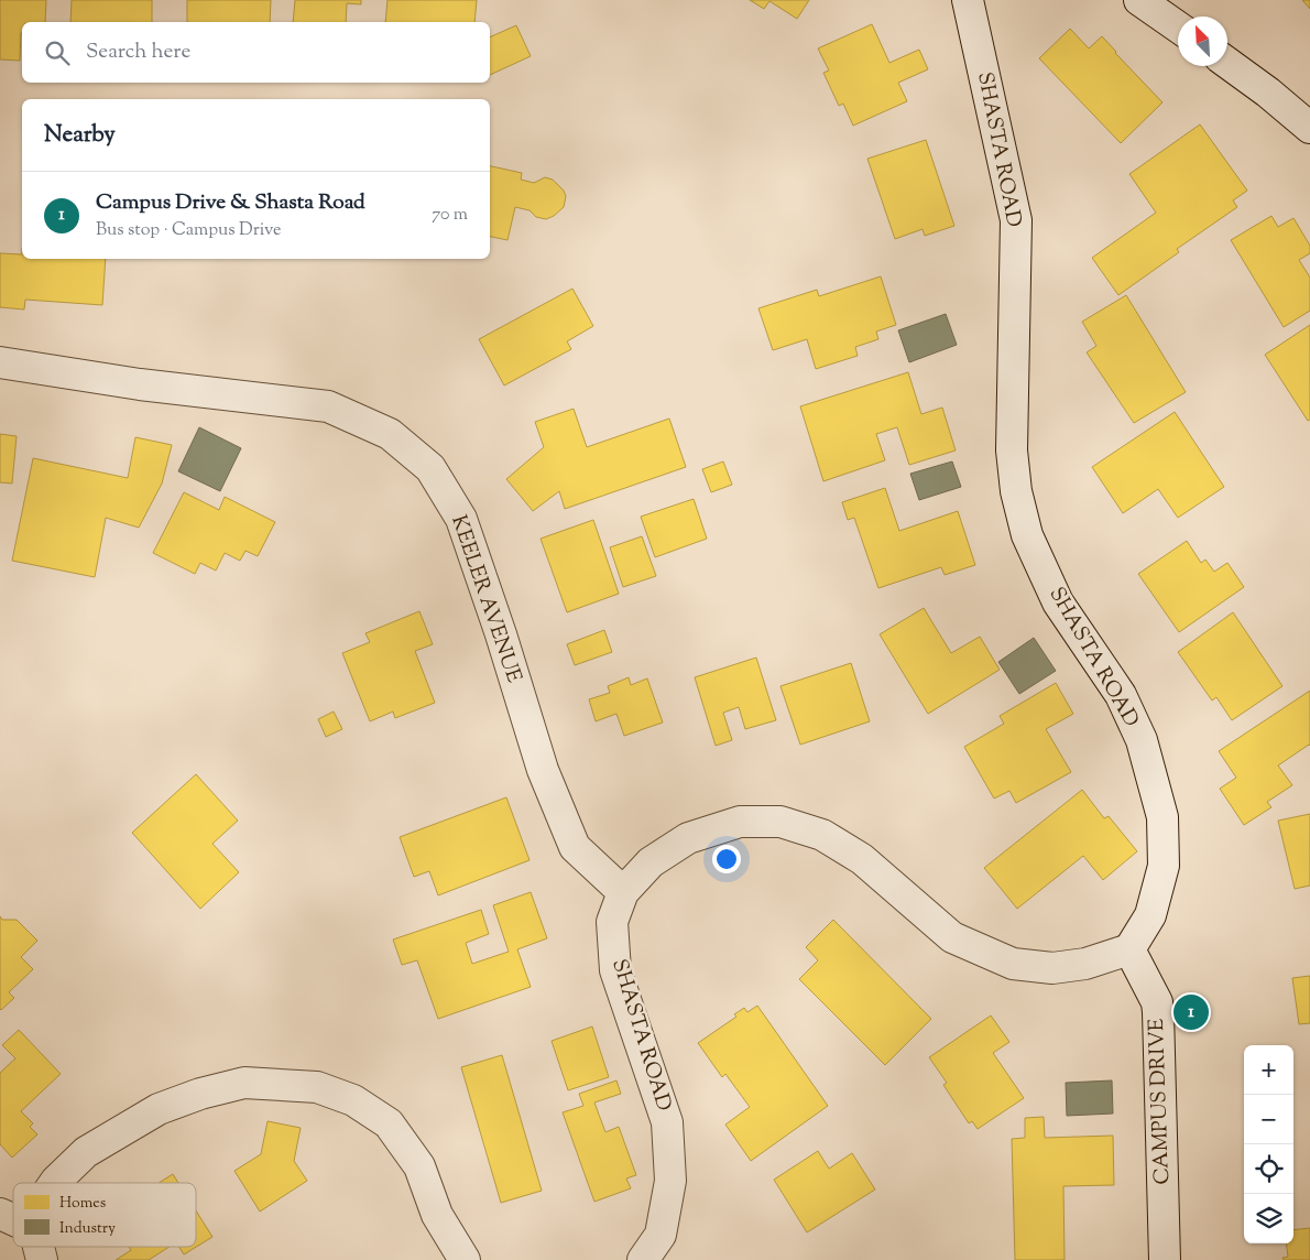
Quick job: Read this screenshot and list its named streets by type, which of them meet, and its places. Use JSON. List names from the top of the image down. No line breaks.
{"streets":{"street":["SHASTA ROAD","KEELER AVENUE","CAMPUS DRIVE"]},"crossings":[["SHASTA ROAD","KEELER AVENUE"],["SHASTA ROAD","CAMPUS DRIVE"]],"legend":["Homes","Industry"],"north":"top left","page":{"search":"Search here","heading":"Nearby","list":[{"mark":"1","name":"Campus Drive & Shasta Road","note":"Bus stop · Campus Drive","value":"70 m"}],"pins":"1","map_buttons":["+","−"]}}
